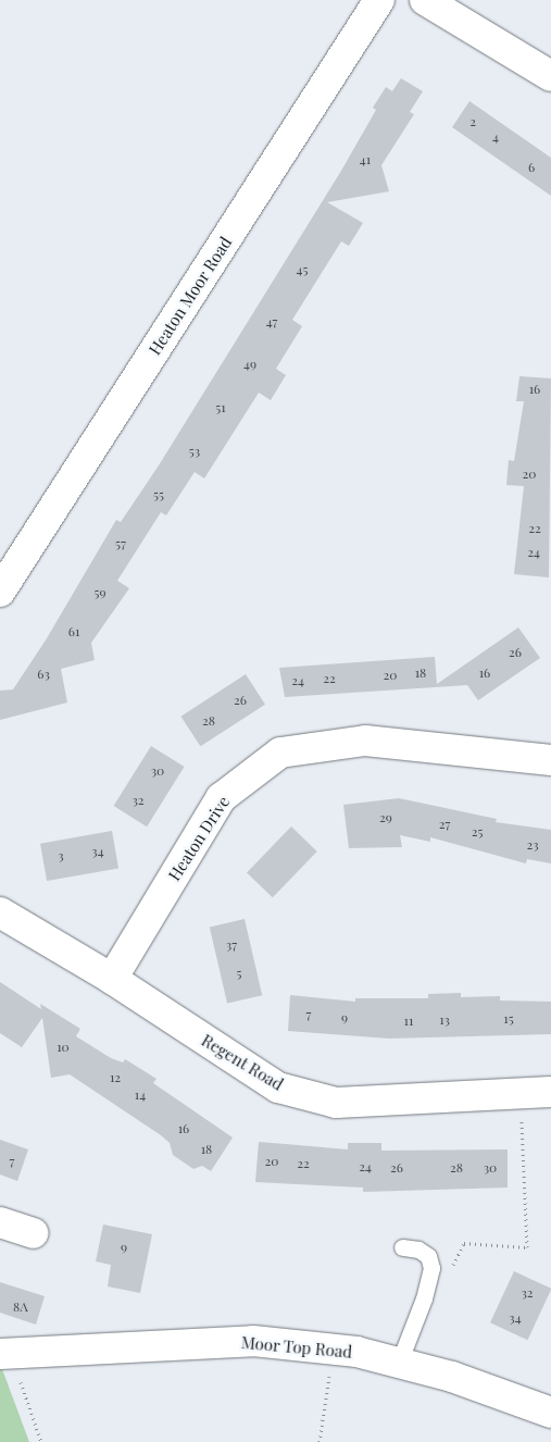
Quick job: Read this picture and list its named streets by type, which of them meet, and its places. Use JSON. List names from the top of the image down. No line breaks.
{"streets":{"street":["Heaton Moor Road","Heaton Drive","Regent Road","Moor Top Road"]},"crossings":[["Heaton Drive","Regent Road"]],"house_numbers":["2","4","41","6","45","47","49","16","51","53","20","55","22","57","24","59","61","26","18","16","63","20","22","24","26","28","30","32","29","27","25","23","34","3","37","5","7","9","15","13","11","10","12","14","16","18","7","20","22","24","26","28","30","9","32","8A","34"]}
